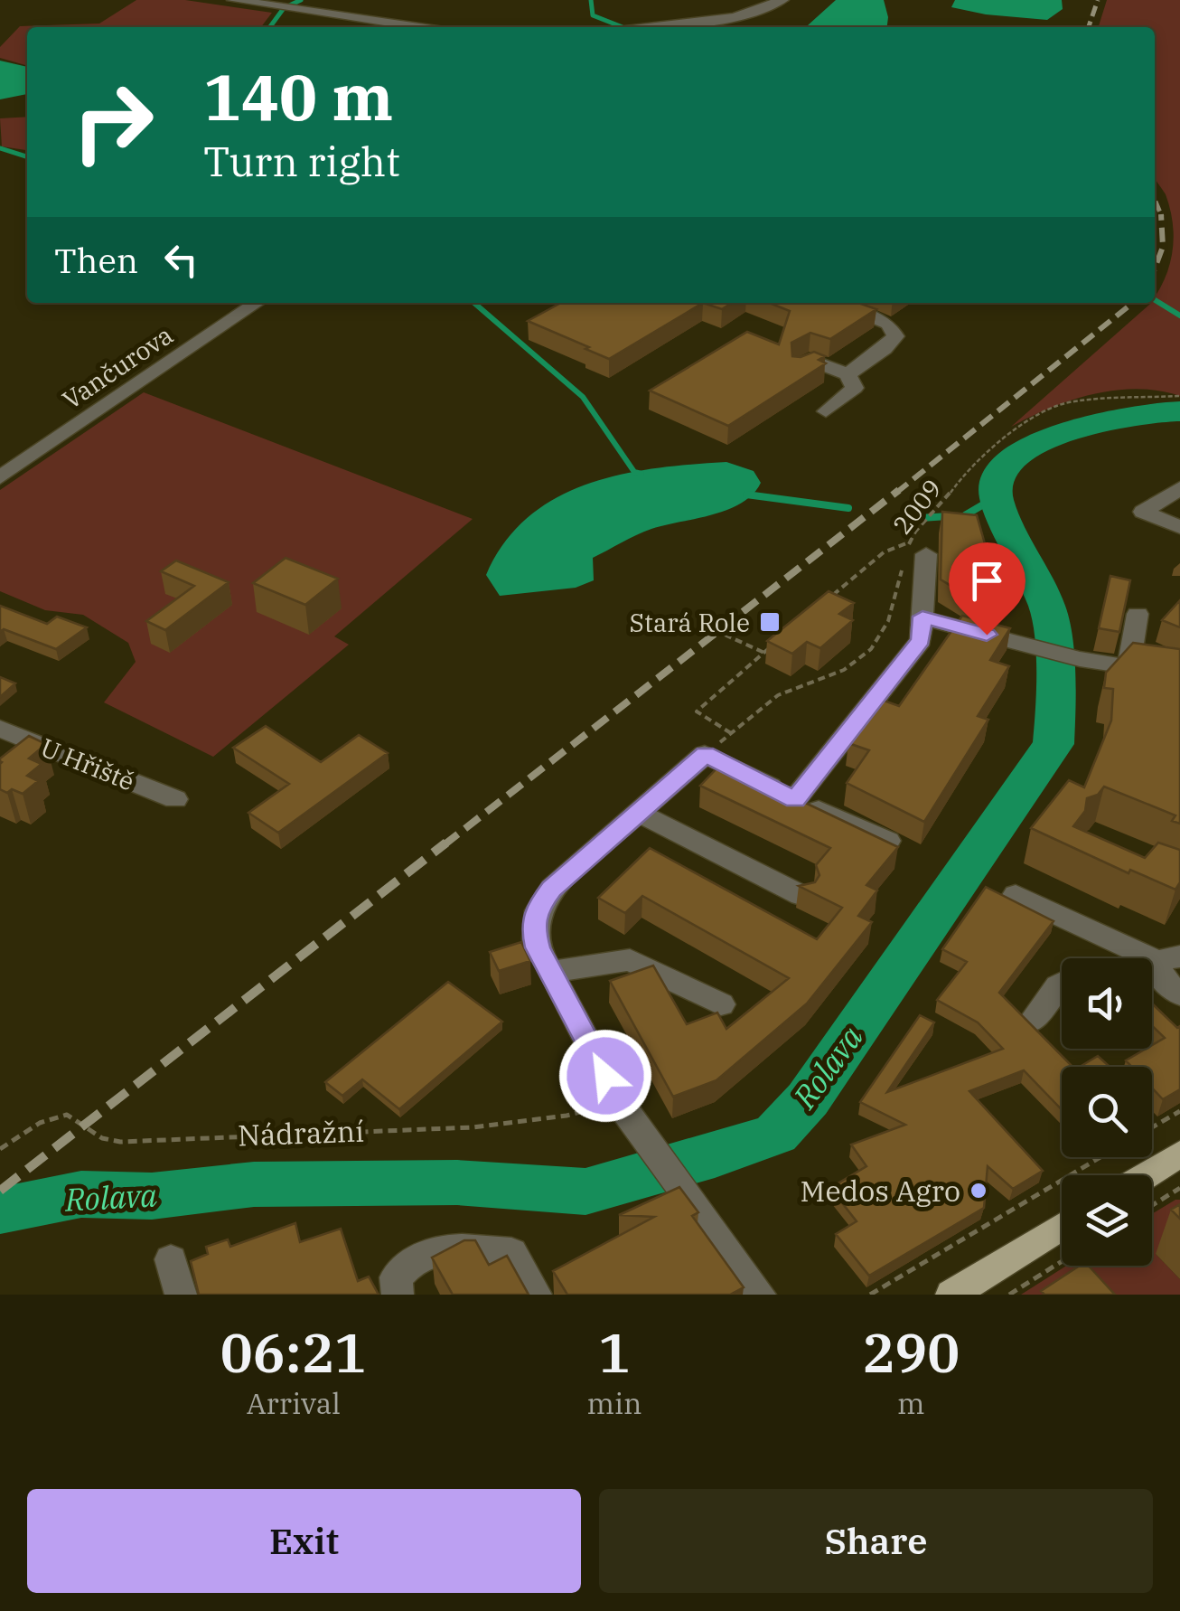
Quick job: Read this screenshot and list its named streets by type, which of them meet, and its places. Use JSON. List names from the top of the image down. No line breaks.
{"streets":{"street":["Vančurova","U Hřiště"],"path":["2009","Nádražní"]},"water":["Rolava"],"places":{"transit":["Stará Role"],"other":["Medos Agro"]},"page":{"turn":["140 m","Turn right"],"then":"Then","eta":["06:21","Arrival","1","min","290","m"],"buttons":["Exit","Share"]}}
